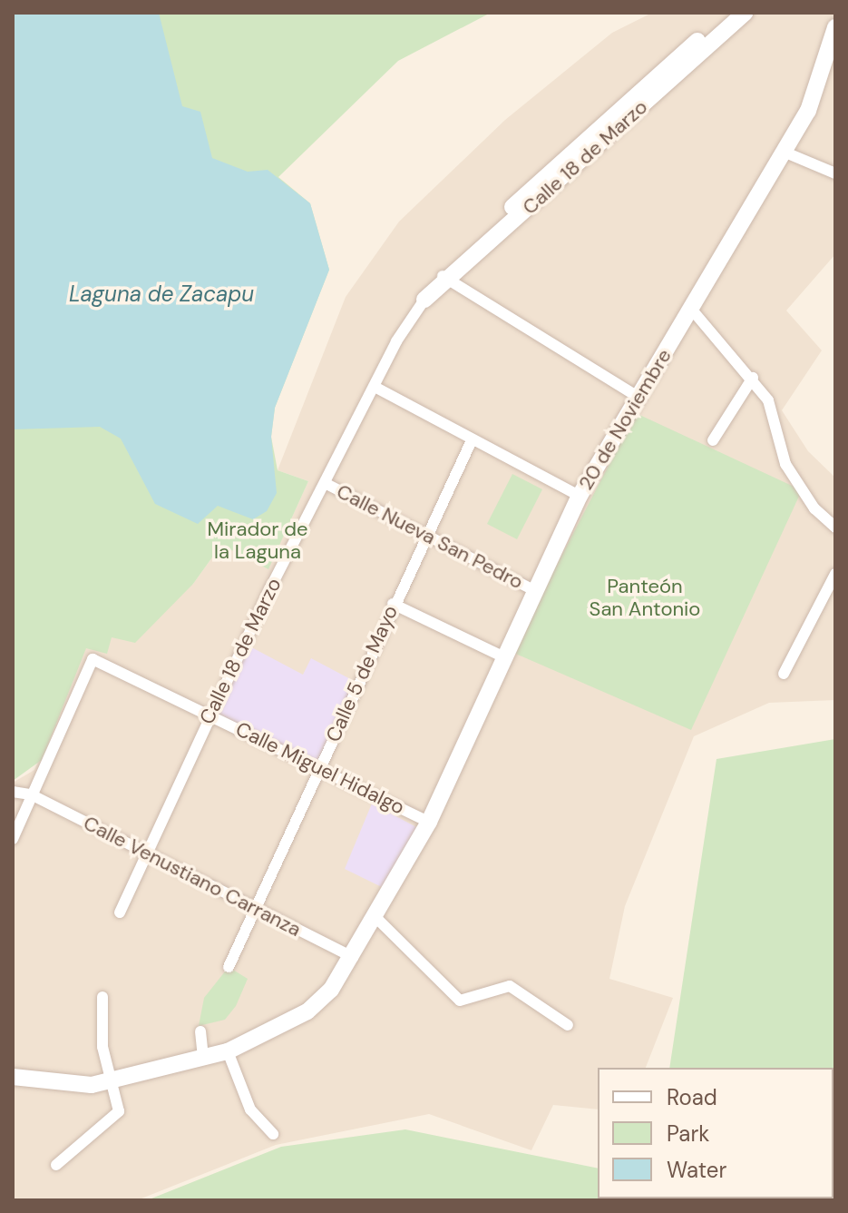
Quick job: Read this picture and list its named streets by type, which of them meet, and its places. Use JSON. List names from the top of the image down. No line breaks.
{"streets":{"main road":["Calle 18 de Marzo","20 de Noviembre"],"street":["Calle Nueva San Pedro","Calle 5 de Mayo","Calle Miguel Hidalgo","Calle Venustiano Carranza"]},"crossings":[["Calle 18 de Marzo","Calle Nueva San Pedro"],["Calle 18 de Marzo","Calle Miguel Hidalgo"],["Calle 18 de Marzo","Calle Venustiano Carranza"],["20 de Noviembre","Calle Nueva San Pedro"],["20 de Noviembre","Calle Miguel Hidalgo"],["20 de Noviembre","Calle Venustiano Carranza"],["Calle Nueva San Pedro","Calle 5 de Mayo"],["Calle 5 de Mayo","Calle Miguel Hidalgo"],["Calle 5 de Mayo","Calle Venustiano Carranza"],["Calle Miguel Hidalgo","Calle Venustiano Carranza"]],"water":["Laguna de Zacapu"],"parks":["Mirador de la Laguna","Panteón San Antonio"],"legend":["Road","Park","Water"]}
